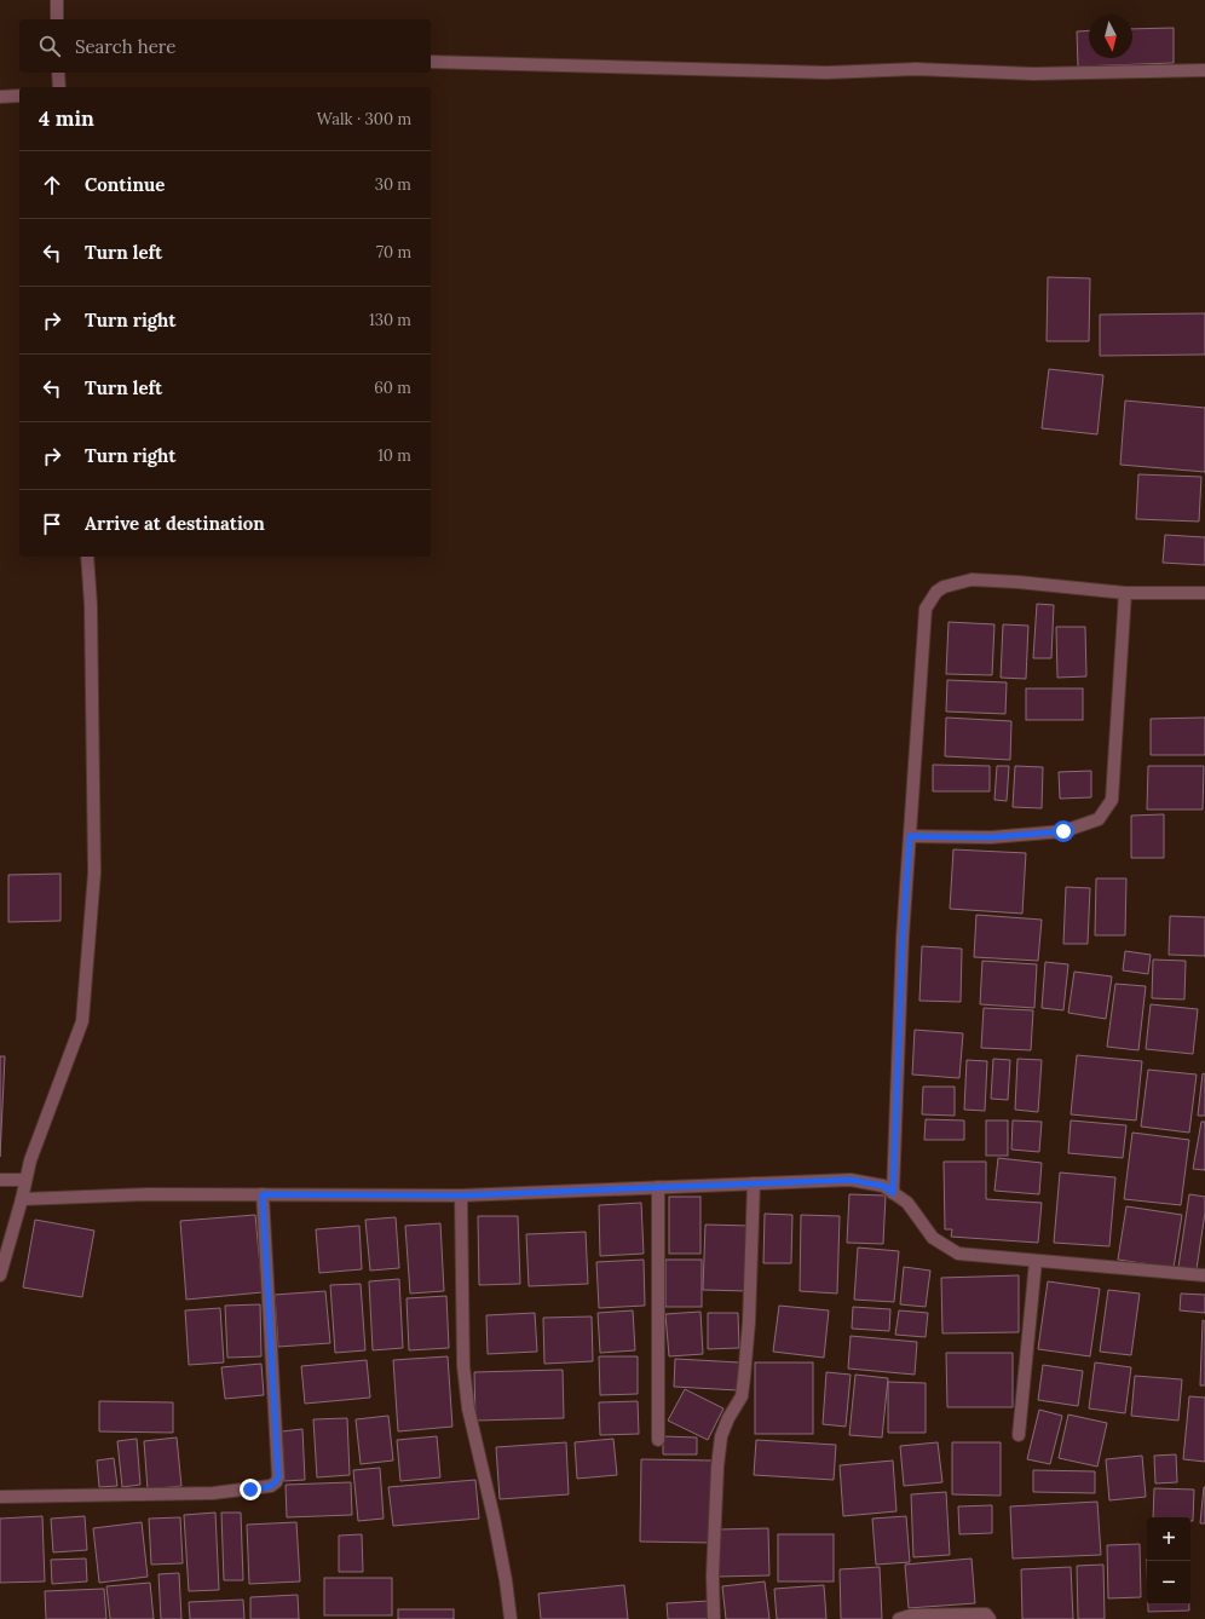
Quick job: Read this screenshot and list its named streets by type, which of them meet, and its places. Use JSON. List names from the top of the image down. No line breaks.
{"north":"bottom","page":{"search":"Search here","heading":["4 min","Walk · 300 m"],"list":[["Continue","30 m"],["Turn left","70 m"],["Turn right","130 m"],["Turn left","60 m"],["Turn right","10 m"],"Arrive at destination"],"map_buttons":["+","−"]}}
